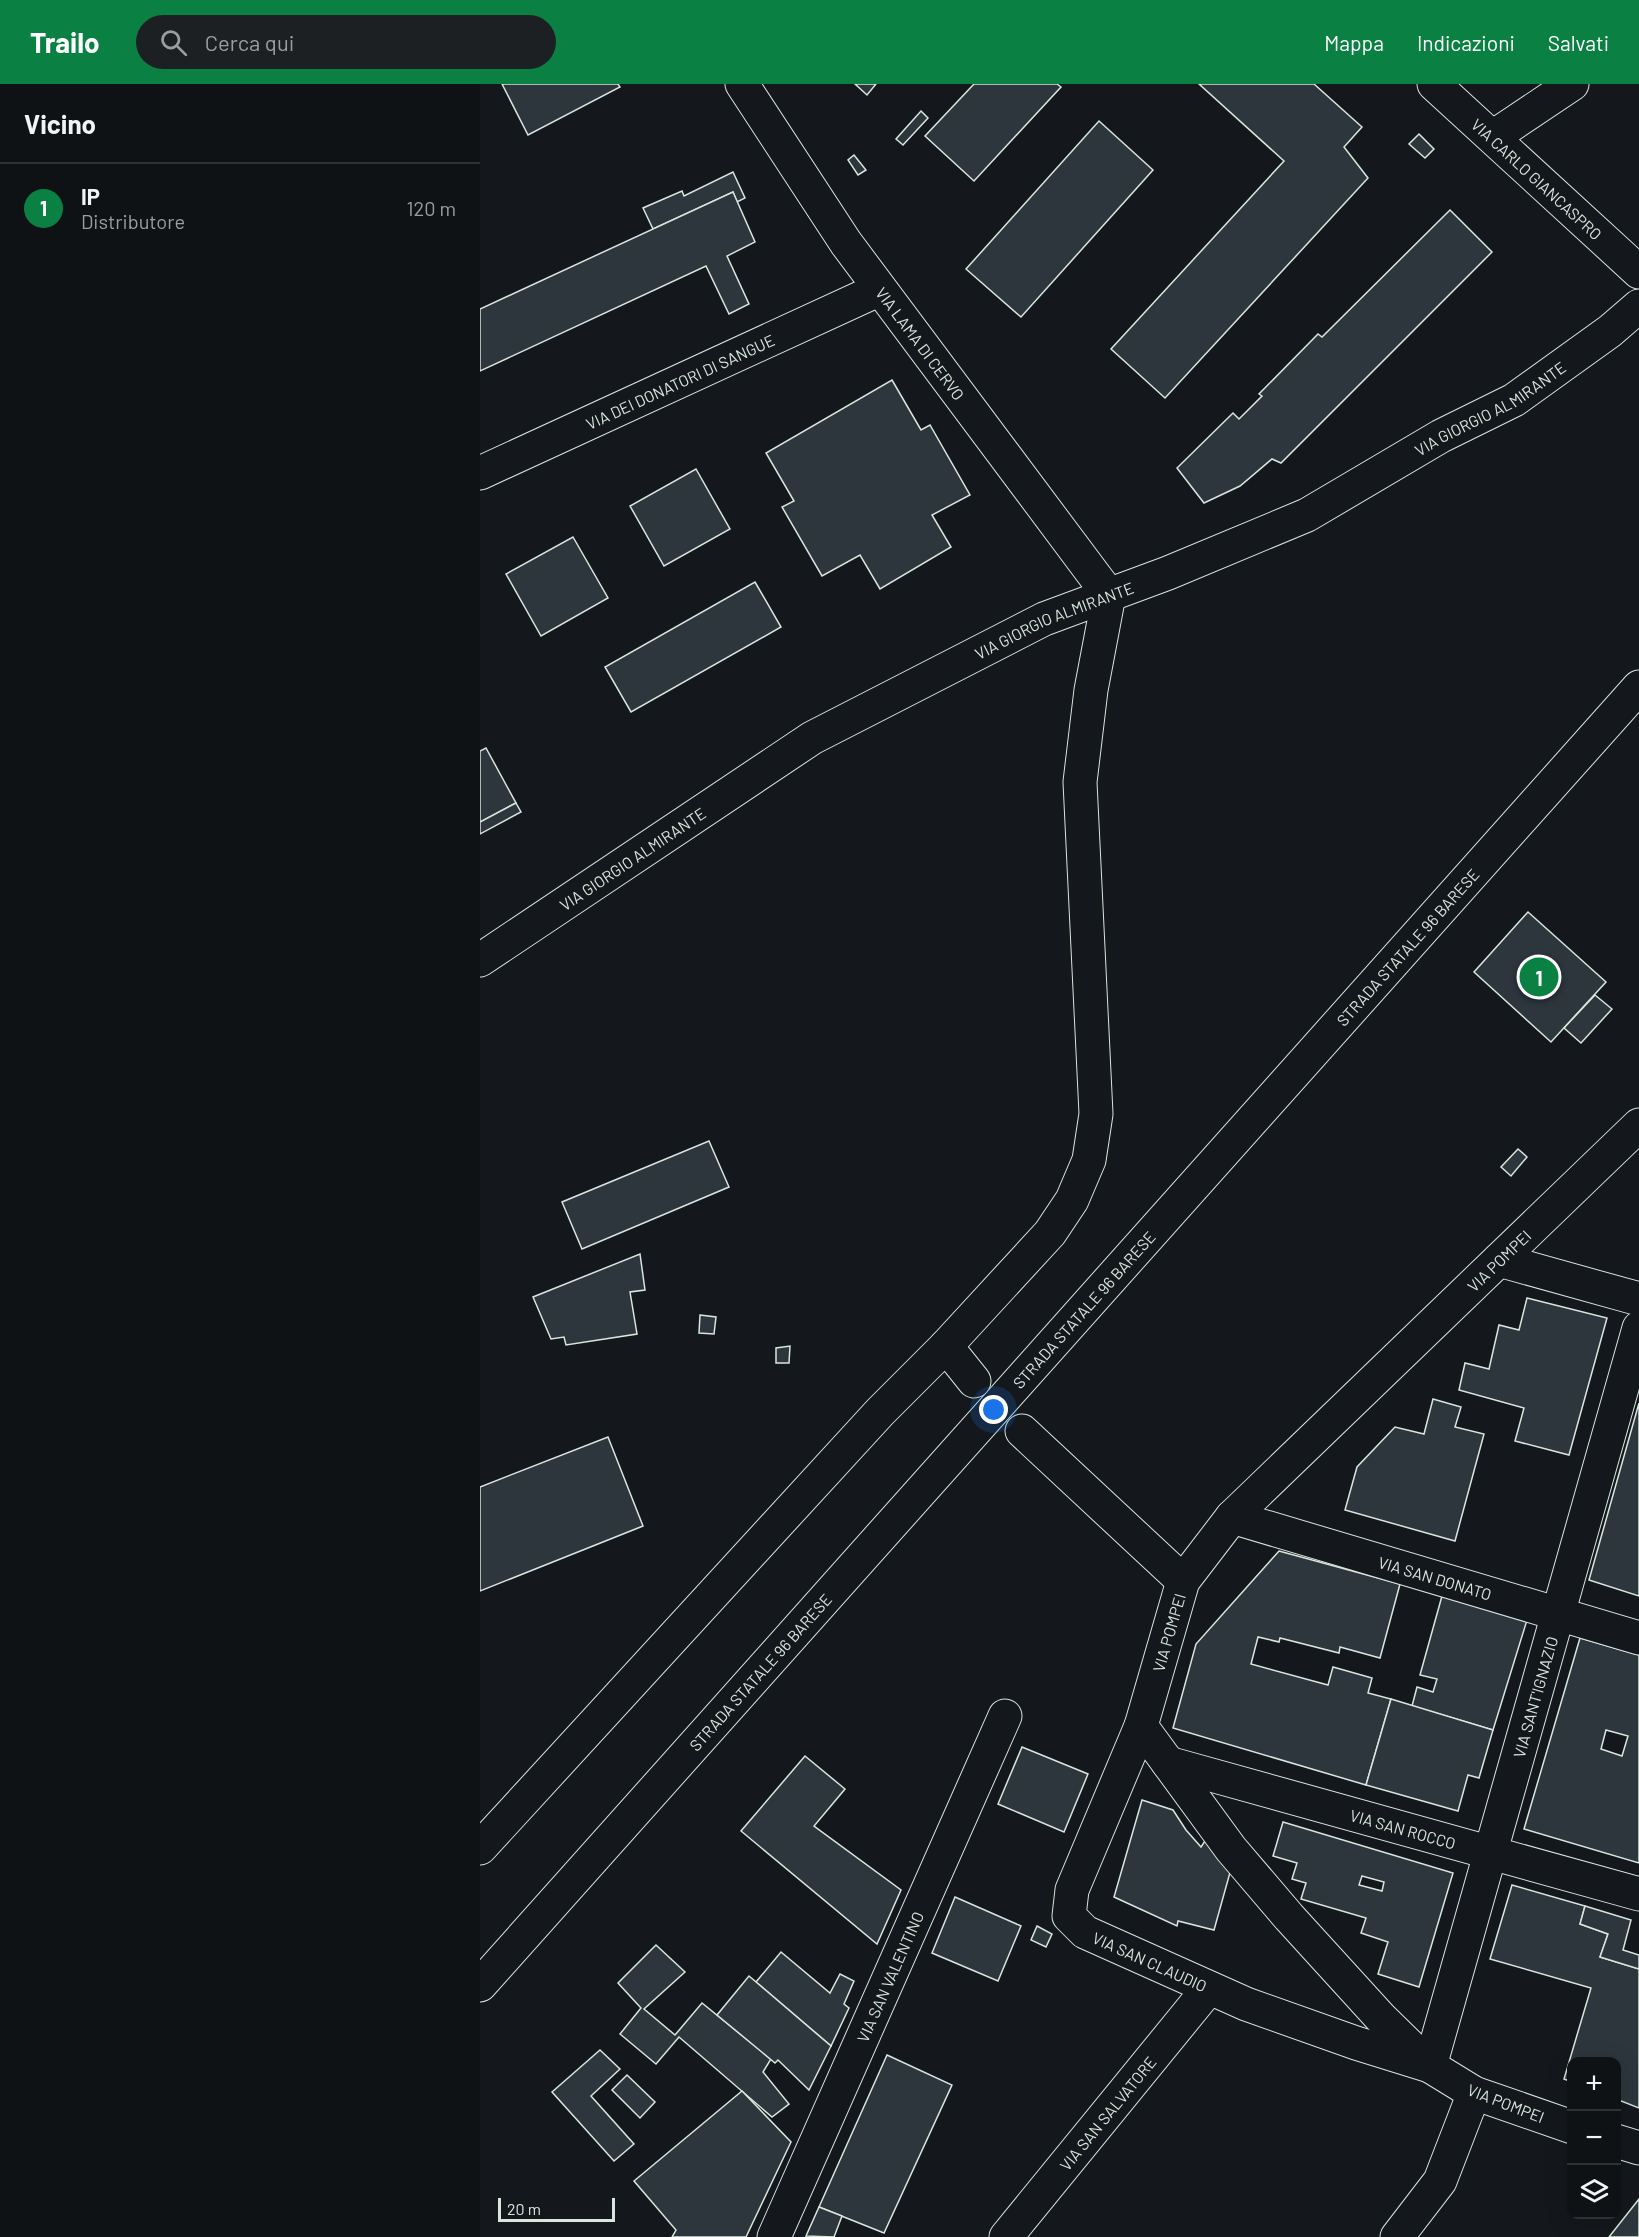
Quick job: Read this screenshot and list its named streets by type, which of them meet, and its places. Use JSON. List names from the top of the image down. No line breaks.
{"streets":{"street":["VIA CARLO GIANCASPRO","VIA LAMA DI CERVO","VIA DEI DONATORI DI SANGUE","VIA GIORGIO ALMIRANTE","STRADA STATALE 96 BARESE","VIA POMPEI","VIA SAN DONATO","VIA SANT'IGNAZIO","VIA SAN ROCCO","VIA SAN CLAUDIO","VIA SAN VALENTINO","VIA SAN SALVATORE"]},"crossings":[["VIA LAMA DI CERVO","VIA DEI DONATORI DI SANGUE"],["VIA LAMA DI CERVO","VIA GIORGIO ALMIRANTE"],["VIA POMPEI","VIA SAN DONATO"],["VIA POMPEI","VIA SANT'IGNAZIO"],["VIA POMPEI","VIA SAN ROCCO"],["VIA POMPEI","VIA SAN CLAUDIO"],["VIA SAN DONATO","VIA SANT'IGNAZIO"],["VIA SANT'IGNAZIO","VIA SAN ROCCO"],["VIA SANT'IGNAZIO","VIA SAN CLAUDIO"],["VIA SAN CLAUDIO","VIA SAN SALVATORE"]],"scale_bar":"20 m","page":{"header":"Trailo","search":"Cerca qui","nav":["Mappa","Indicazioni","Salvati"],"heading":"Vicino","list":[{"mark":"1","name":"IP","note":"Distributore","value":"120 m"}],"pins":"1","map_buttons":["+","−"],"scale":"20 m"}}
